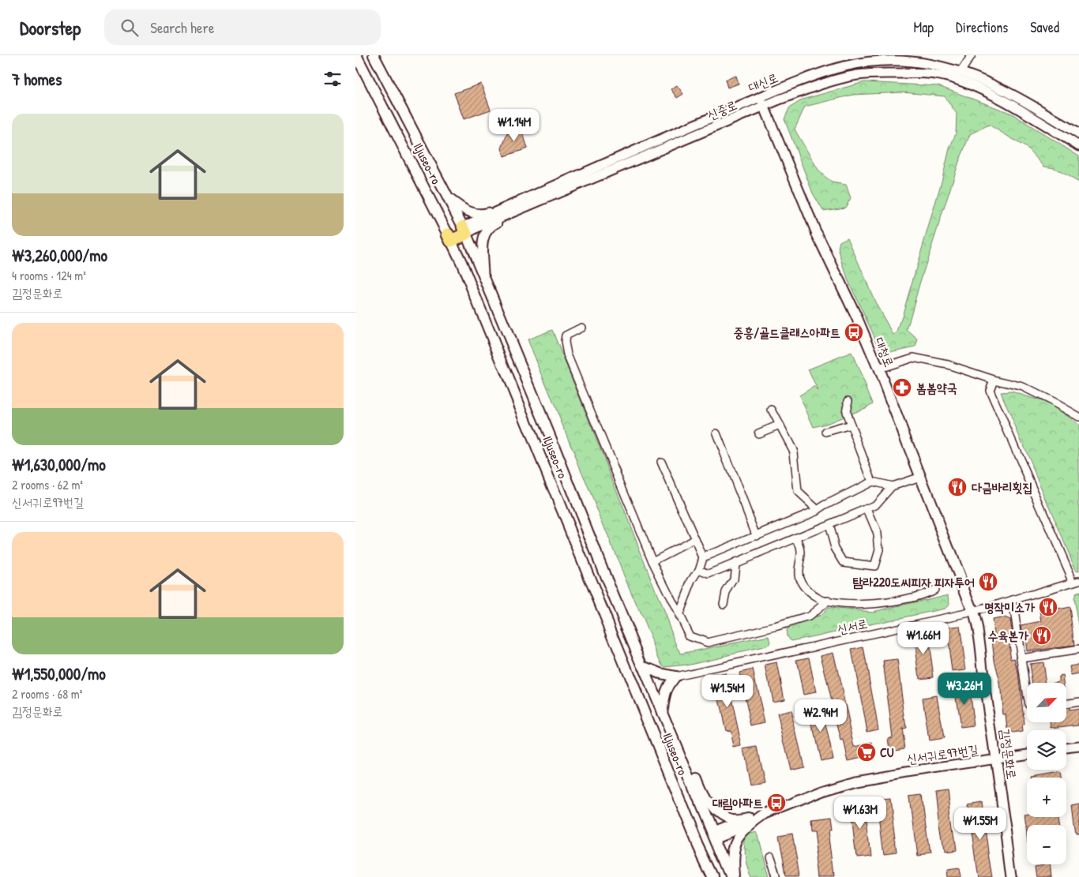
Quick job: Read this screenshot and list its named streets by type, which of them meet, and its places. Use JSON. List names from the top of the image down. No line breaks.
{"streets":{"main road":["Iljuseo-ro","대청로"],"street":["대신로","신중로","신서로","신서귀로97번길","김정문화로"]},"crossings":[["대신로","신중로"],["대신로","대청로"],["신중로","Iljuseo-ro"],["신중로","대청로"],["Iljuseo-ro","신서귀로97번길"],["대청로","신서로"],["대청로","김정문화로"],["신서로","김정문화로"],["신서귀로97번길","김정문화로"]],"places":{"bus stop":["중흥/골드클래스아파트","대림아파트"],"pharmacy":["봄봄약국"],"restaurant":["다금바리횟집","탐라220도씨피자 피자투어","명작미소가","수육본가"],"supermarket":["CU"]},"north":"top right","page":{"header":"Doorstep","search":"Search here","nav":["Map","Directions","Saved"],"heading":"7 homes","list":[{"name":"₩3,260,000/mo","note":"4 rooms · 124 m² · 김정문화로"},{"name":"₩1,630,000/mo","note":"2 rooms · 62 m² · 신서귀로97번길"},{"name":"₩1,550,000/mo","note":"2 rooms · 68 m² · 김정문화로"}],"price":["₩1.14M","₩1.66M","₩3.26M","₩1.54M","₩2.94M","₩1.63M","₩1.55M"],"map_buttons":["+","−"]}}
